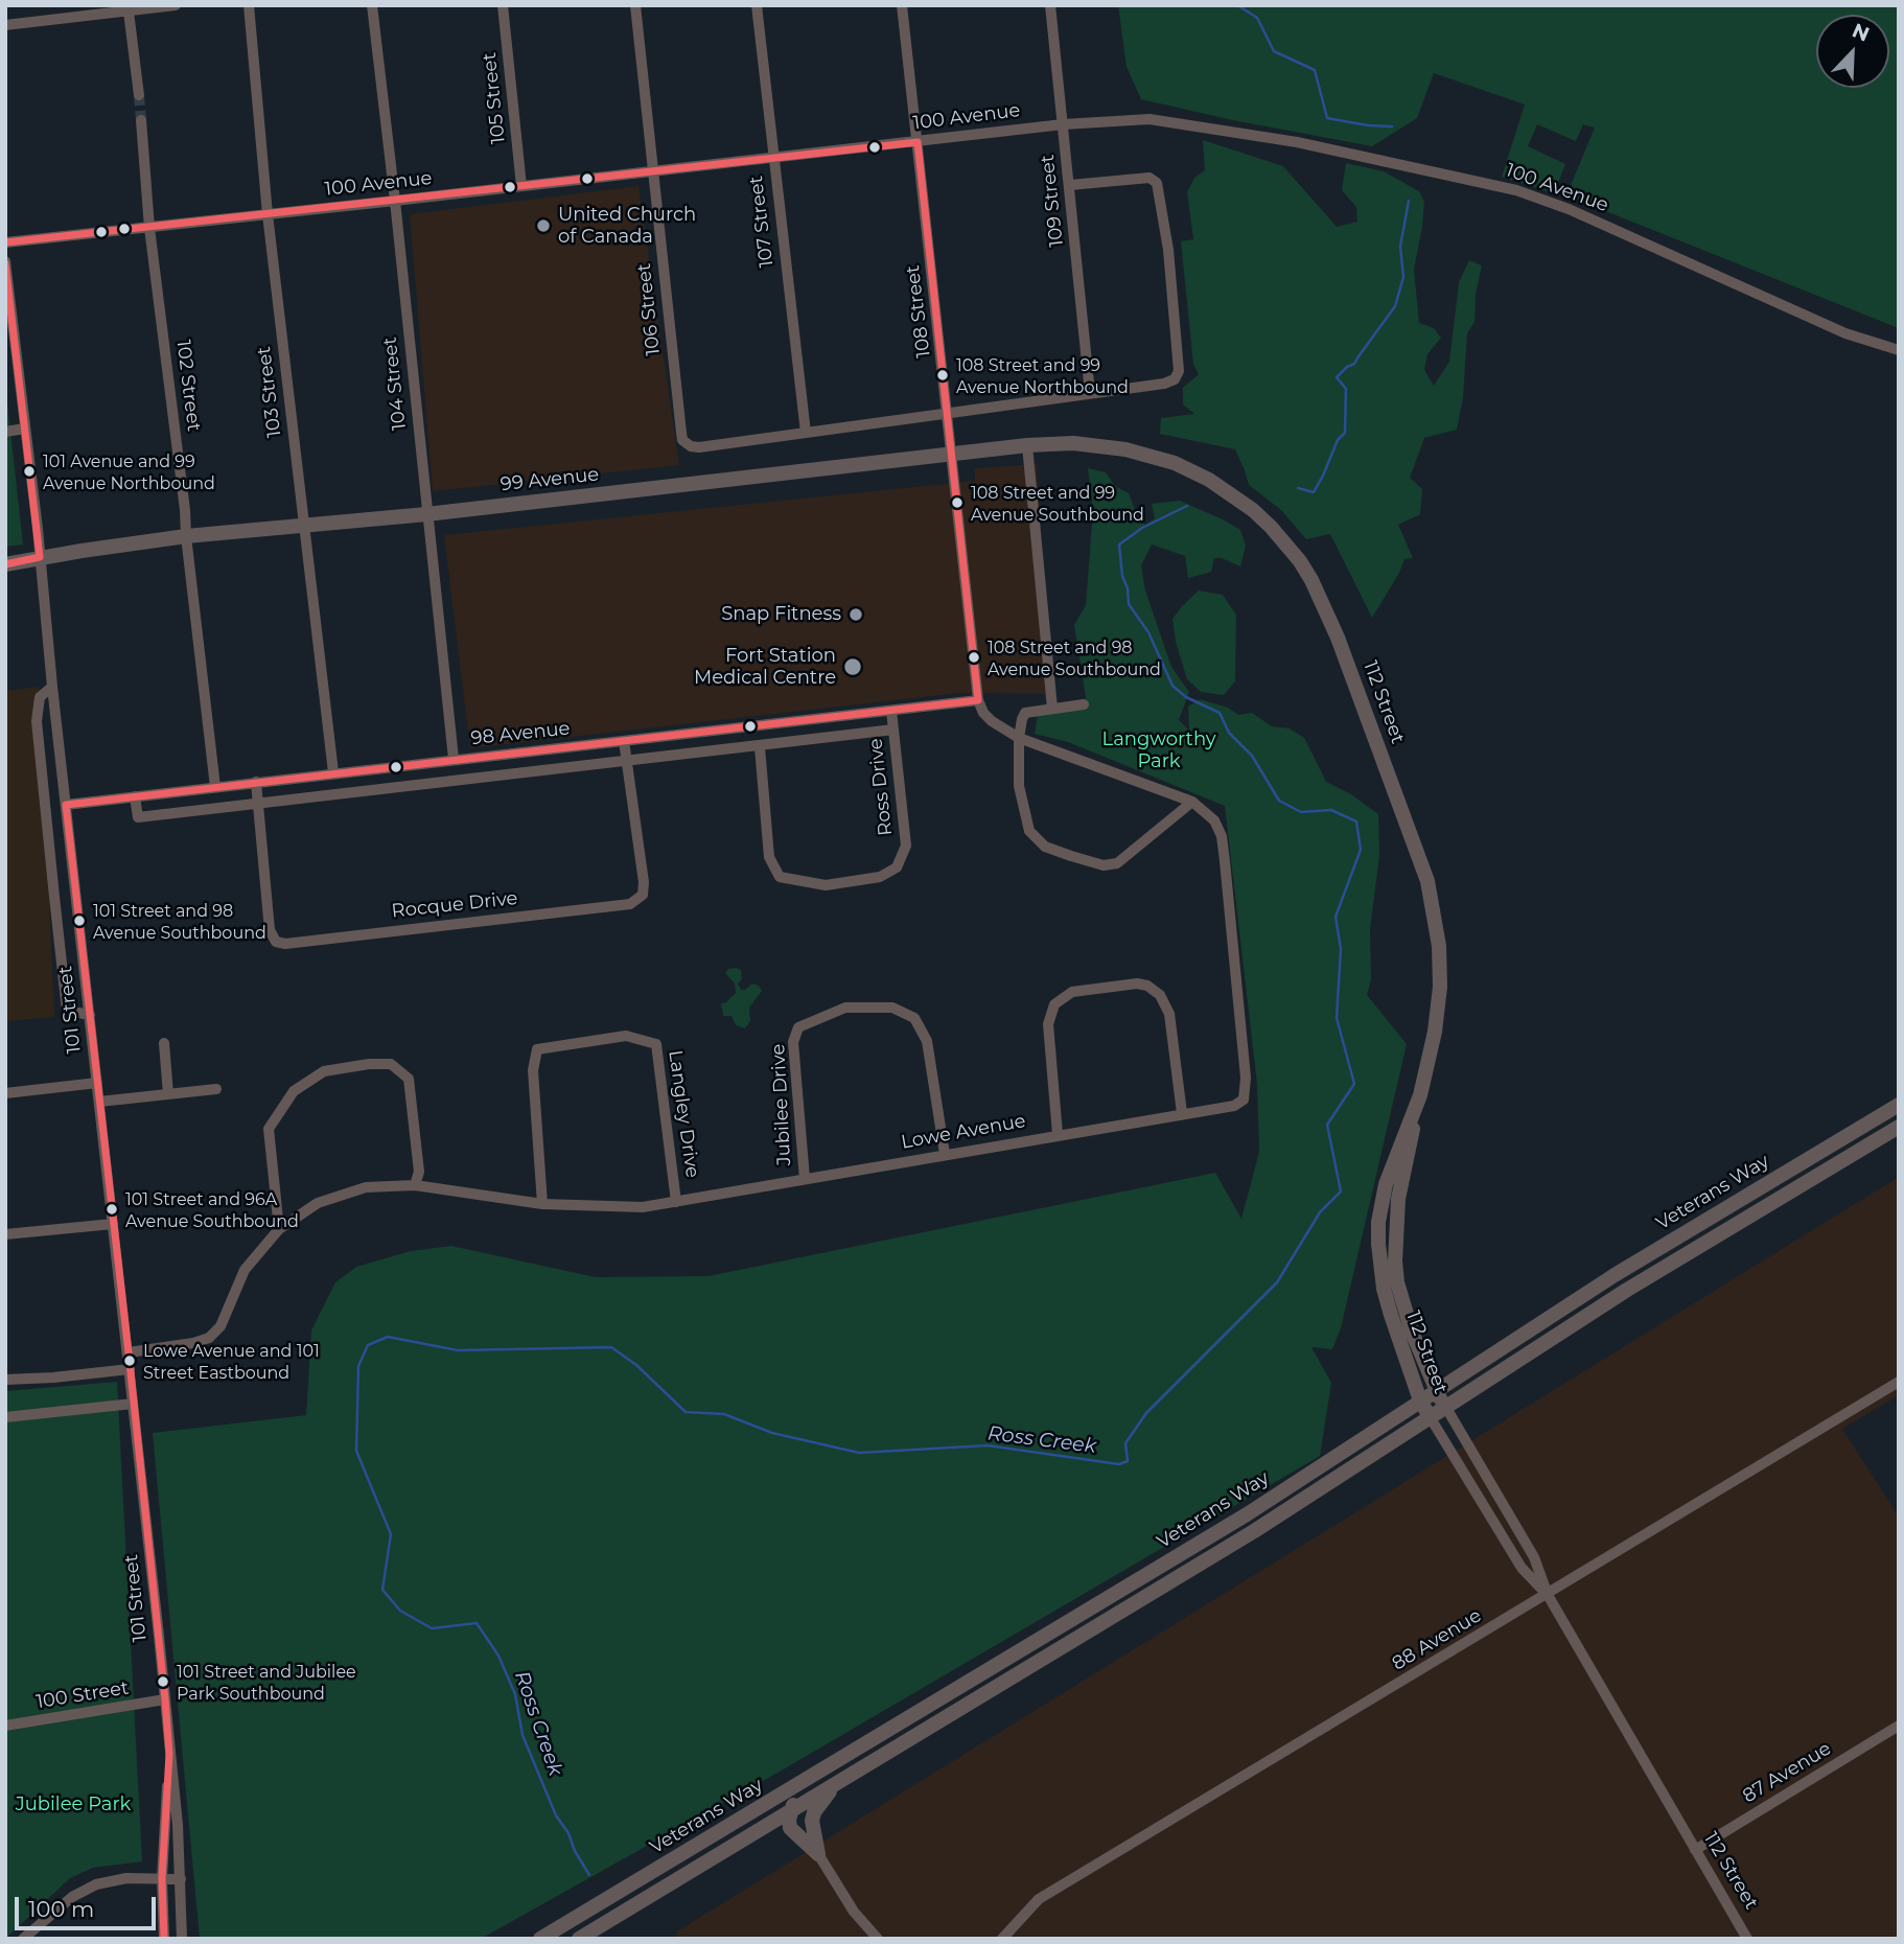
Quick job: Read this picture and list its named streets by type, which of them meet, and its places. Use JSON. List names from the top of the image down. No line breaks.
{"streets":{"main road":["99 Avenue","112 Street","Veterans Way"],"street":["105 Street","100 Avenue","109 Street","107 Street","106 Street","108 Street","104 Street","102 Street","103 Street","98 Avenue","Ross Drive","Rocque Drive","101 Street","Jubilee Drive","Langley Drive","Lowe Avenue","88 Avenue","100 Street","87 Avenue"]},"crossings":[["105 Street","100 Avenue"],["100 Avenue","109 Street"],["100 Avenue","107 Street"],["100 Avenue","106 Street"],["100 Avenue","108 Street"],["100 Avenue","104 Street"],["100 Avenue","102 Street"],["100 Avenue","103 Street"],["107 Street","106 Street"],["108 Street","99 Avenue"],["108 Street","98 Avenue"],["108 Street","Lowe Avenue"],["104 Street","99 Avenue"],["104 Street","98 Avenue"],["102 Street","99 Avenue"],["102 Street","98 Avenue"],["103 Street","99 Avenue"],["103 Street","98 Avenue"],["99 Avenue","112 Street"],["99 Avenue","101 Street"],["112 Street","Veterans Way"],["112 Street","88 Avenue"],["112 Street","87 Avenue"],["98 Avenue","Ross Drive"],["98 Avenue","Rocque Drive"],["98 Avenue","101 Street"],["98 Avenue","Lowe Avenue"],["101 Street","Lowe Avenue"],["101 Street","100 Street"],["Jubilee Drive","Lowe Avenue"],["Langley Drive","Lowe Avenue"]],"water":["Ross Creek"],"parks":["Langworthy Park","Jubilee Park"],"places":["United Church of Canada","108 Street and 99 Avenue Northbound","101 Avenue and 99 Avenue Northbound","108 Street and 99 Avenue Southbound","Snap Fitness","108 Street and 98 Avenue Southbound","Fort Station Medical Centre","101 Street and 98 Avenue Southbound","101 Street and 96A Avenue Southbound","Lowe Avenue and 101 Street Eastbound","101 Street and Jubilee Park Southbound"],"scale_bar":"100 m","north":"top right"}
